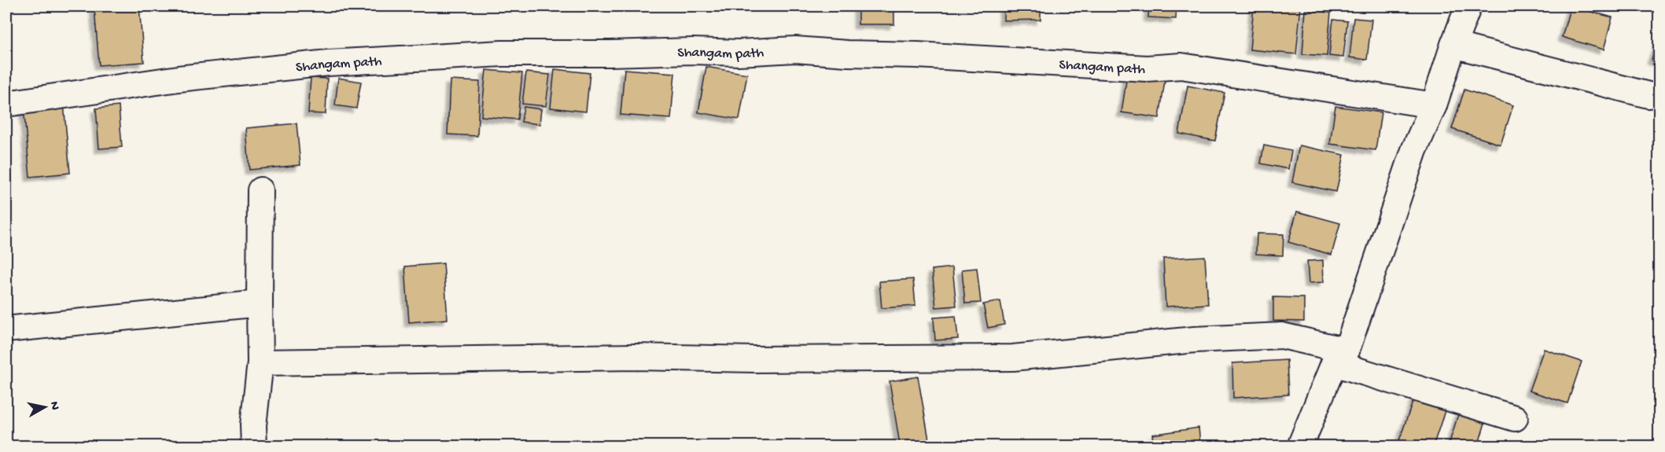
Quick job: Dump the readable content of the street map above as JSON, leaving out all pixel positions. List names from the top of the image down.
{
  "streets": {
    "street": ["Shangam path"]
  },
  "north": "right"
}
